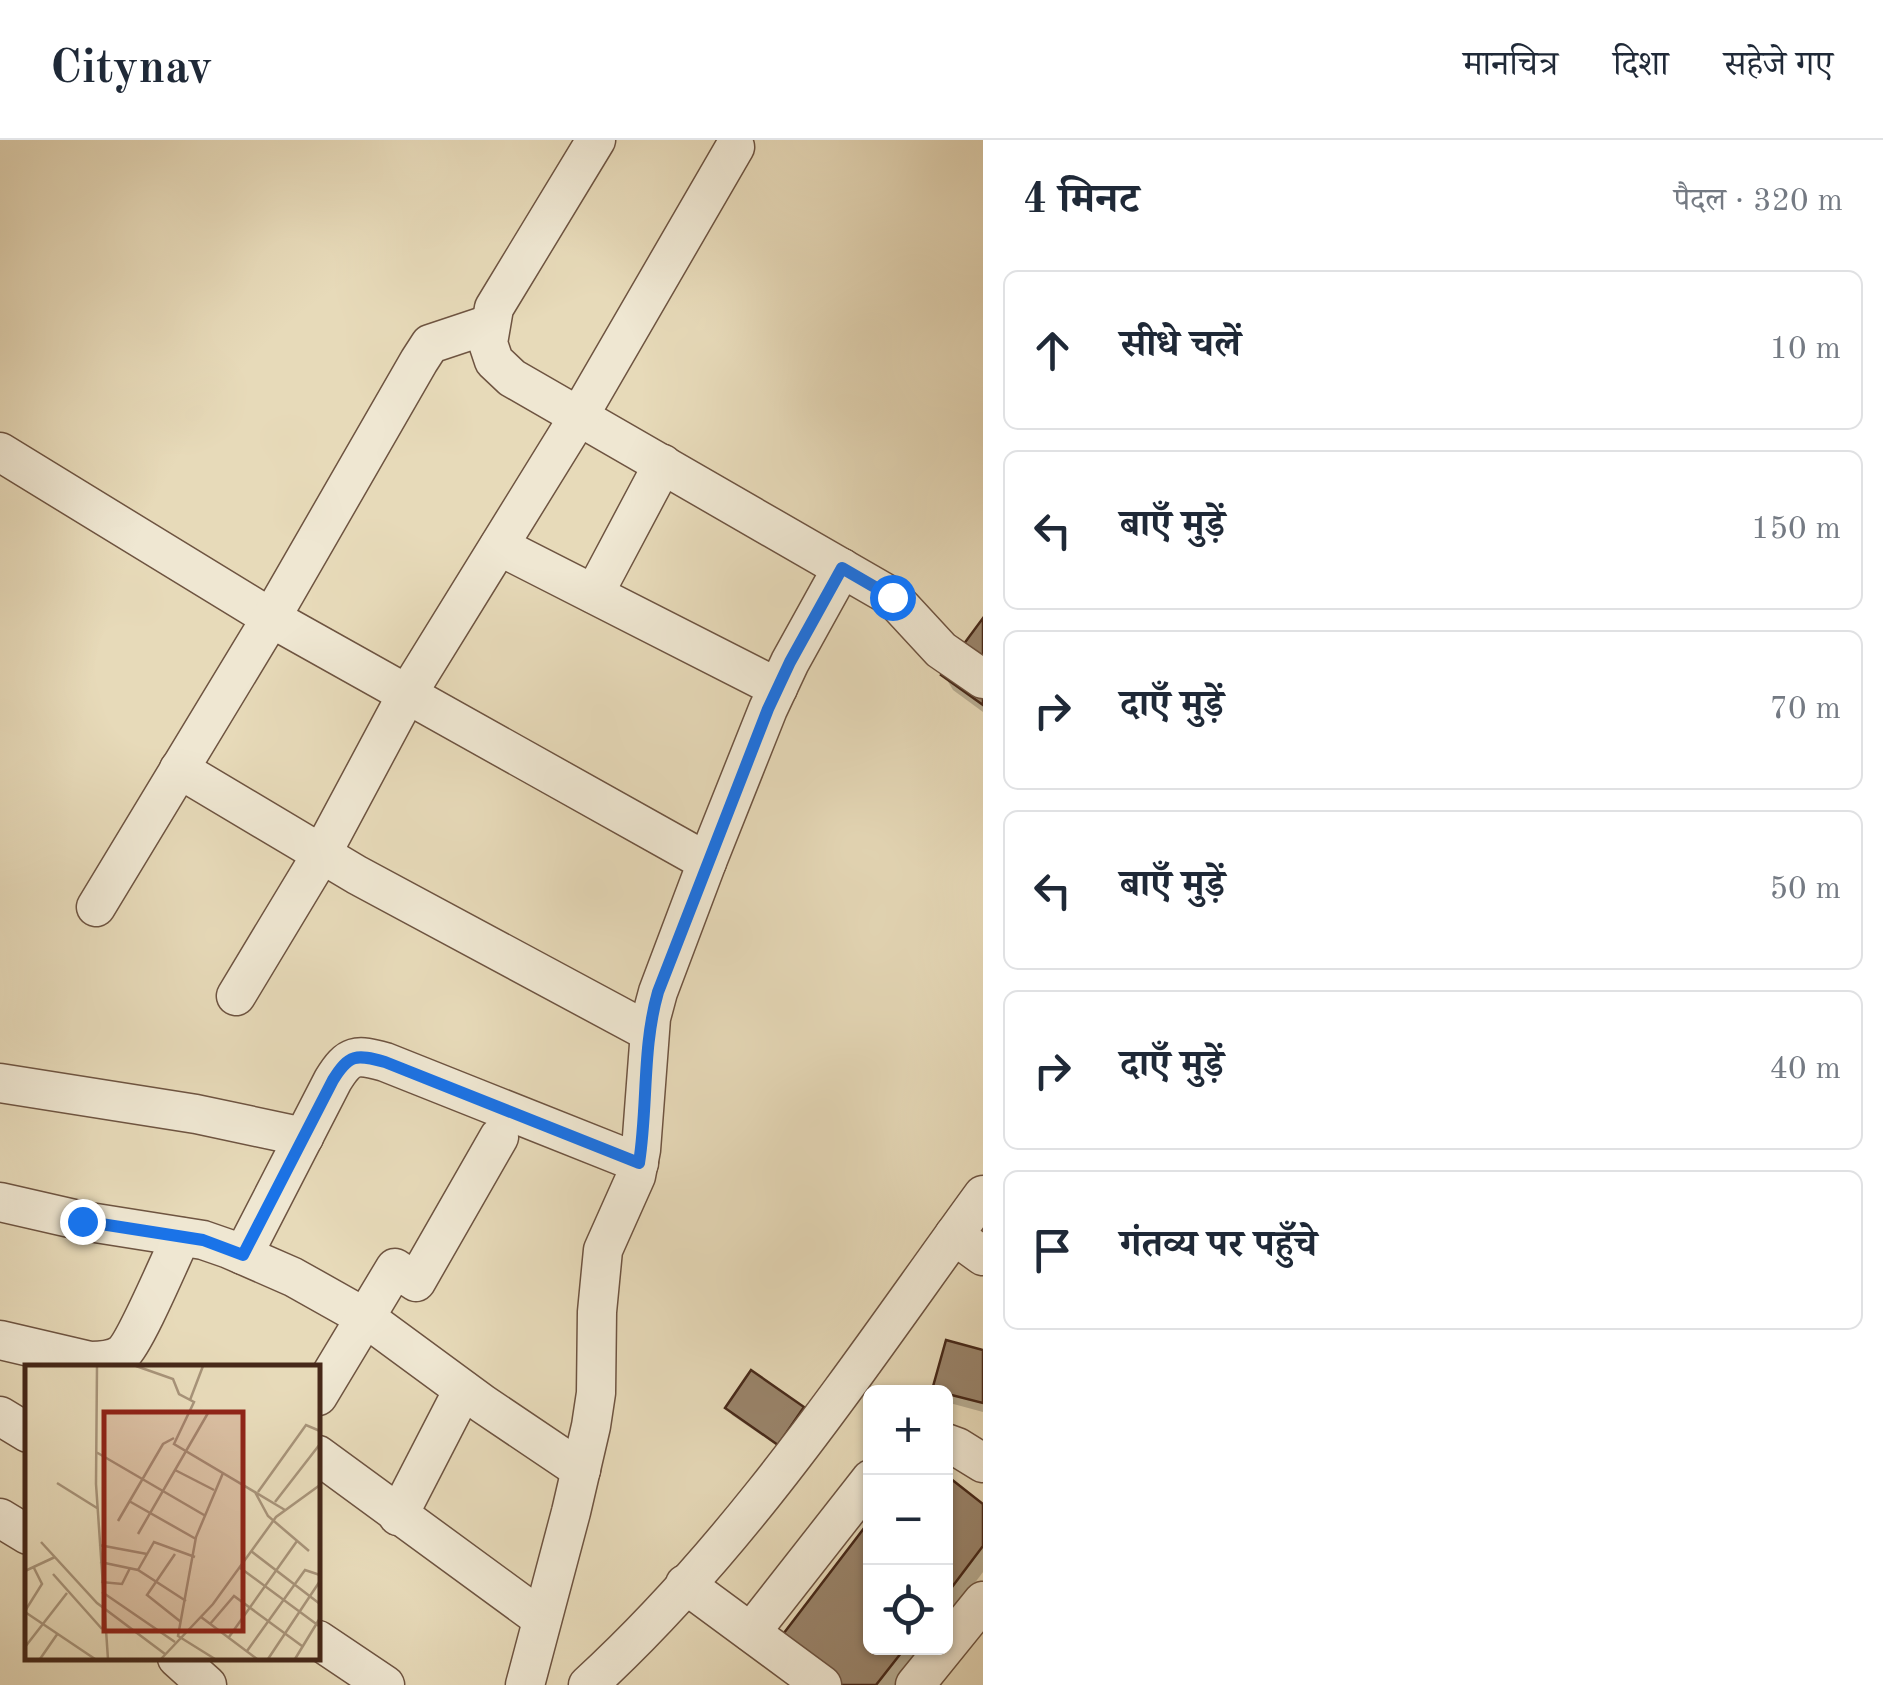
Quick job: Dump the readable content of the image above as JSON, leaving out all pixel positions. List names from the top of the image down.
{
  "page": {
    "header": "Citynav",
    "nav": ["मानचित्र", "दिशा", "सहेजे गए"],
    "heading": ["4 मिनट", "पैदल · 320 m"],
    "list": [
      ["सीधे चलें", "10 m"],
      ["बाएँ मुड़ें", "150 m"],
      ["दाएँ मुड़ें", "70 m"],
      ["बाएँ मुड़ें", "50 m"],
      ["दाएँ मुड़ें", "40 m"],
      "गंतव्य पर पहुँचे"
    ],
    "map_buttons": ["+", "−"]
  }
}
